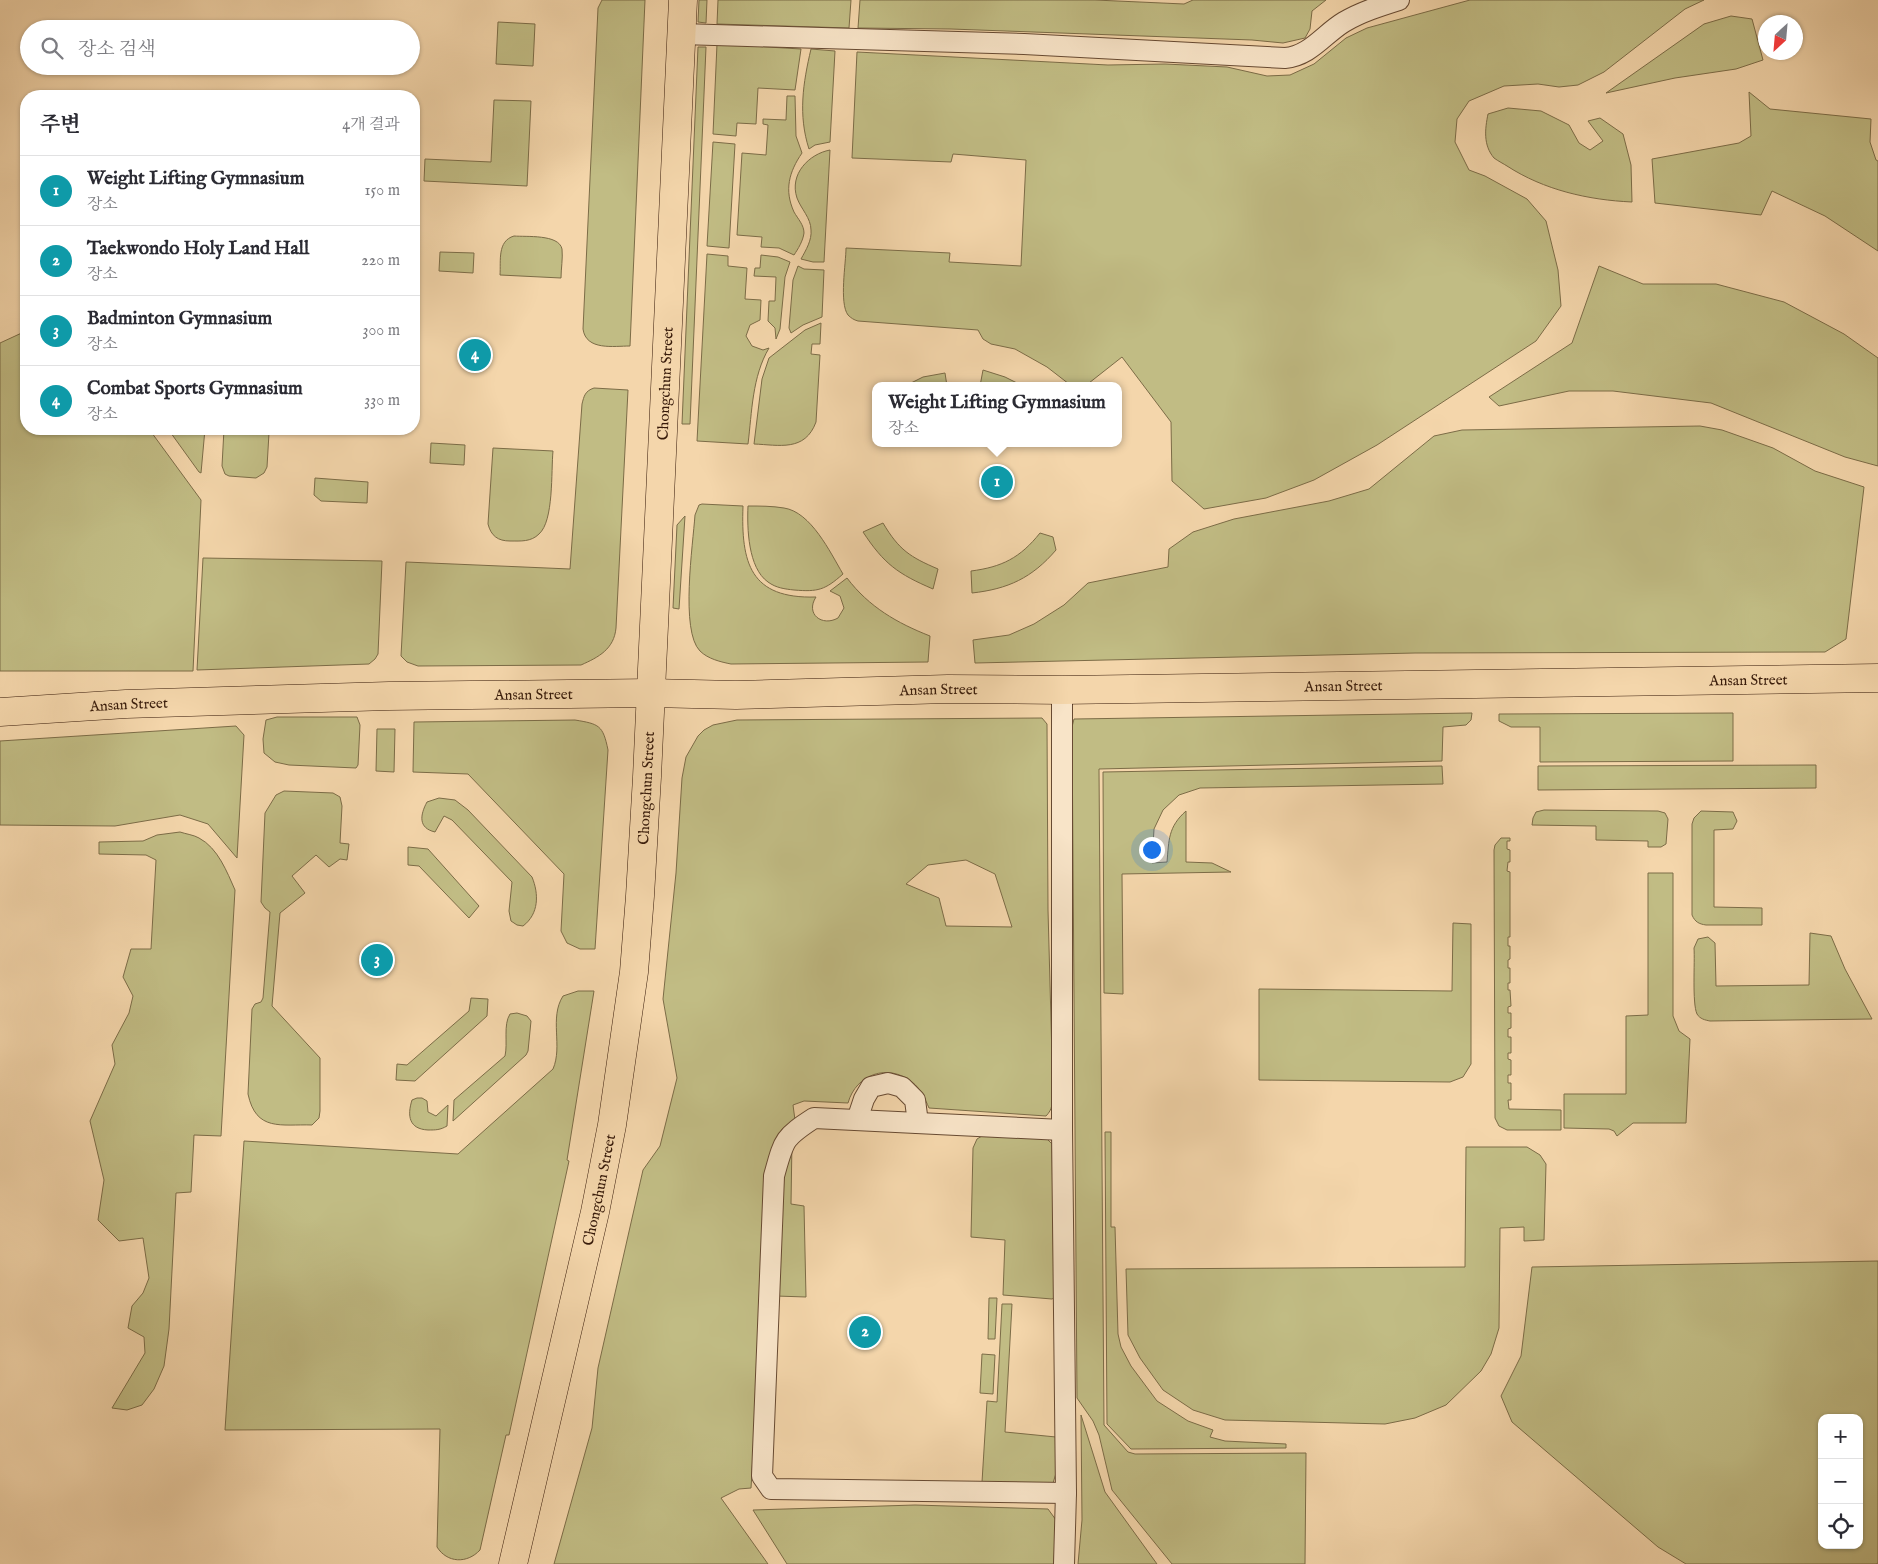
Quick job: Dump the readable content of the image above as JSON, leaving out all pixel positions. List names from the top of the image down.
{
  "streets": {
    "main road": ["Chongchun Street", "Ansan Street"]
  },
  "crossings": [
    ["Chongchun Street", "Ansan Street"]
  ],
  "north": "bottom left",
  "page": {
    "search": "장소 검색",
    "heading": ["주변", "4개 결과"],
    "list": [
      {
        "mark": "1",
        "name": "Weight Lifting Gymnasium",
        "note": "장소",
        "value": "150 m"
      },
      {
        "mark": "2",
        "name": "Taekwondo Holy Land Hall",
        "note": "장소",
        "value": "220 m"
      },
      {
        "mark": "3",
        "name": "Badminton Gymnasium",
        "note": "장소",
        "value": "300 m"
      },
      {
        "mark": "4",
        "name": "Combat Sports Gymnasium",
        "note": "장소",
        "value": "330 m"
      }
    ],
    "pins": [
      "4",
      "1",
      "3",
      "2"
    ],
    "popup": ["Weight Lifting Gymnasium", "장소"],
    "map_buttons": ["+", "−"]
  }
}
